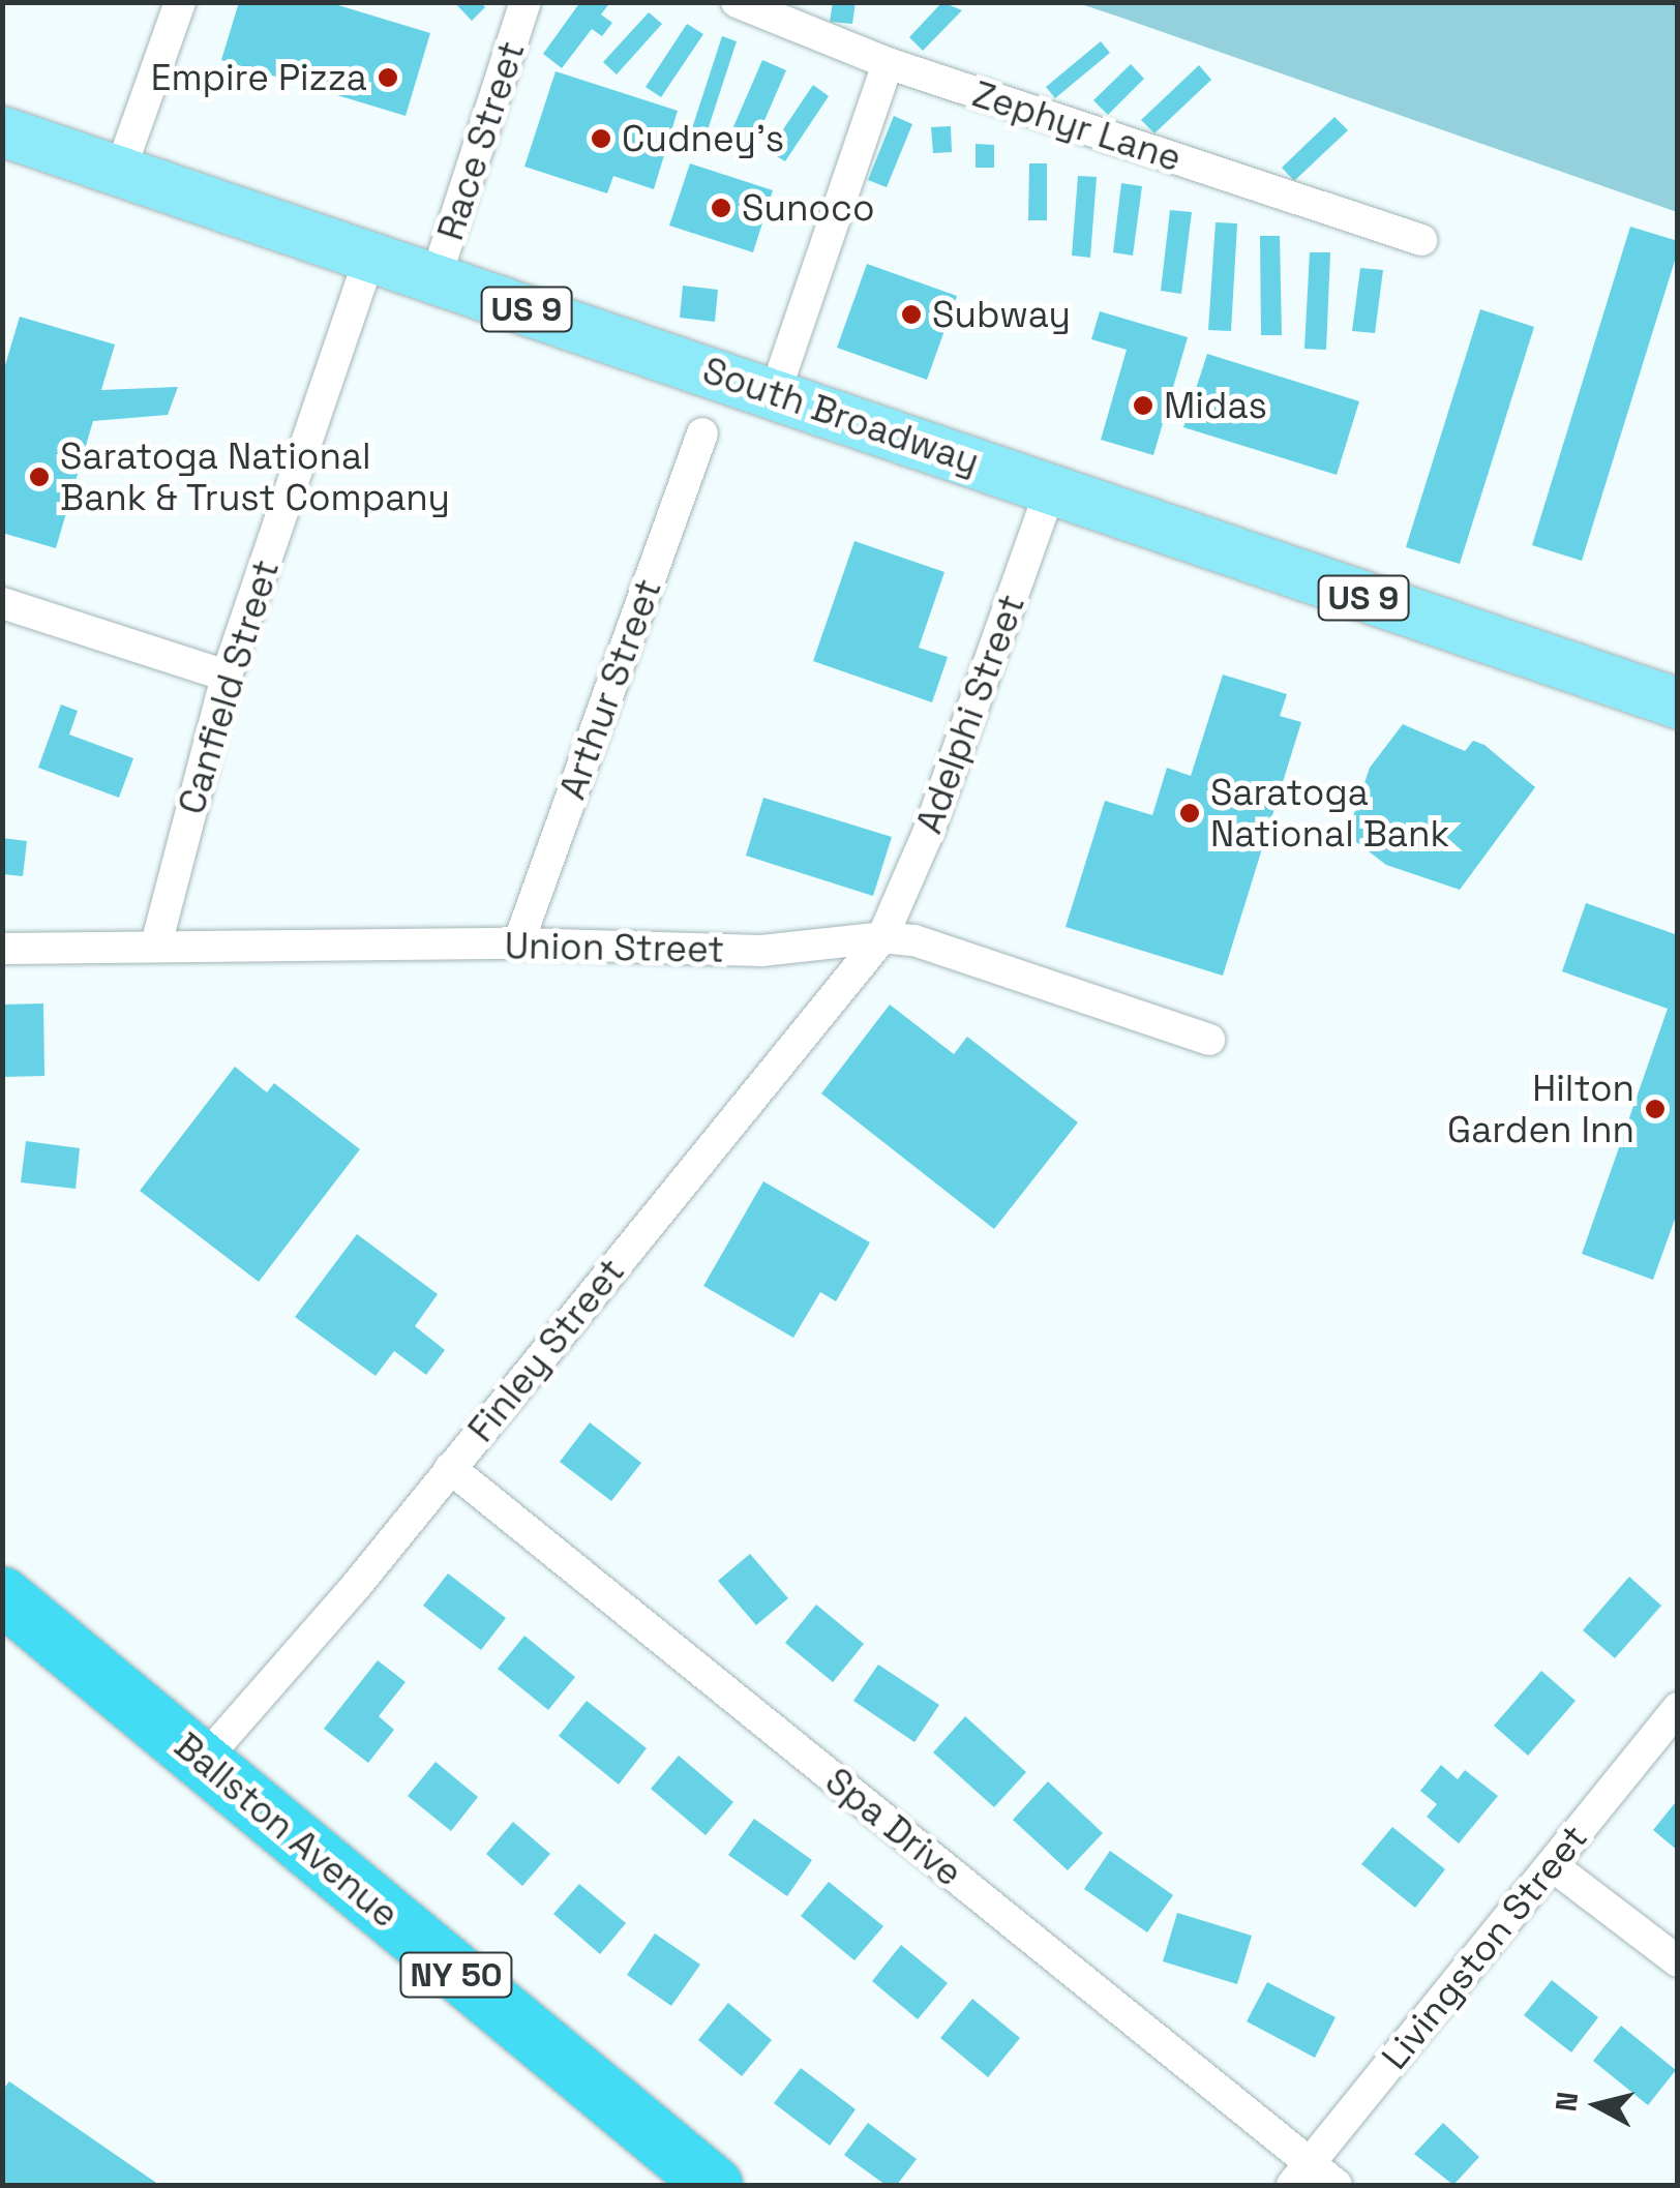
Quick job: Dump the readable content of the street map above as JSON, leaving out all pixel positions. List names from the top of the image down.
{
  "streets": {
    "highway": ["Ballston Avenue", "NY 50"],
    "main road": ["US 9", "South Broadway"],
    "street": [
      "Zephyr Lane",
      "Race Street",
      "Canfield Street",
      "Arthur Street",
      "Adelphi Street",
      "Union Street",
      "Finley Street",
      "Spa Drive",
      "Livingston Street"
    ]
  },
  "crossings": [
    ["Race Street", "South Broadway"],
    ["South Broadway", "Canfield Street"],
    ["South Broadway", "Adelphi Street"],
    ["Canfield Street", "Union Street"],
    ["Arthur Street", "Union Street"],
    ["Adelphi Street", "Union Street"],
    ["Adelphi Street", "Finley Street"],
    ["Union Street", "Finley Street"],
    ["Finley Street", "Spa Drive"],
    ["Finley Street", "Ballston Avenue"],
    ["Spa Drive", "Livingston Street"]
  ],
  "places": [
    "Empire Pizza",
    "Cudney's",
    "Sunoco",
    "Subway",
    "Midas",
    "Saratoga National Bank & Trust Company",
    "Saratoga National Bank",
    "Hilton Garden Inn"
  ],
  "north": "left"
}
